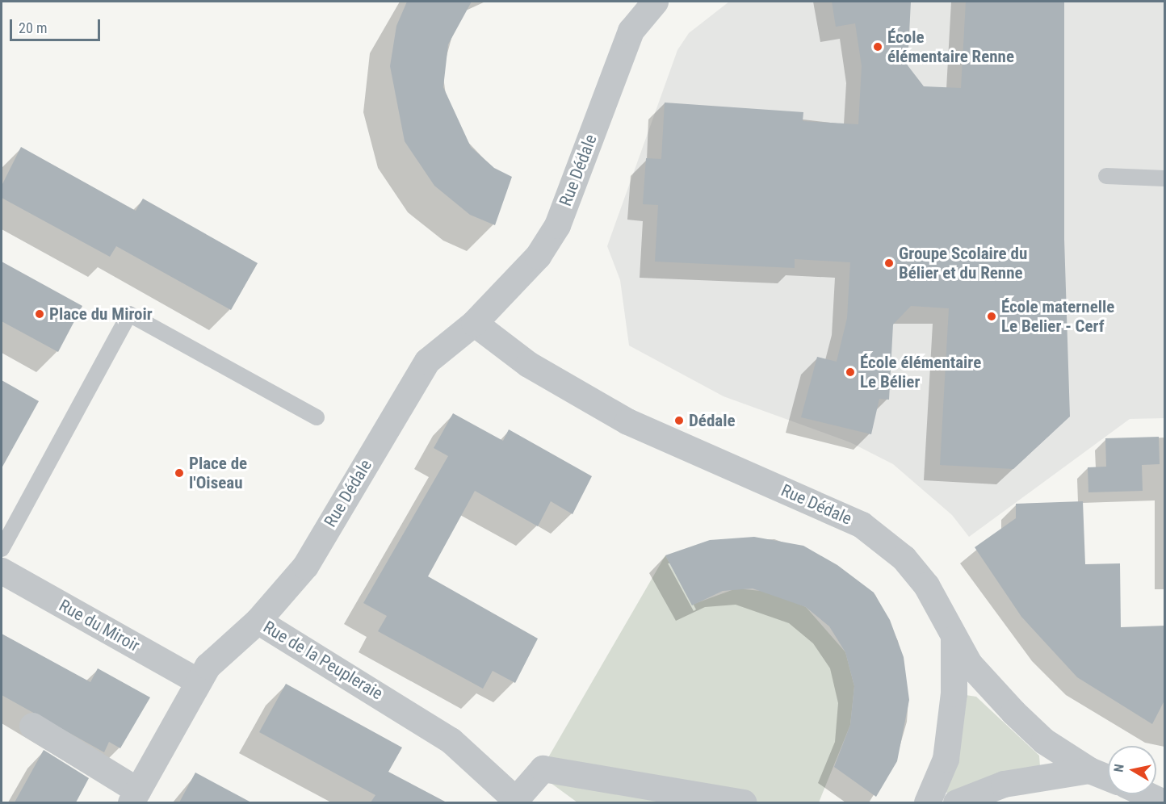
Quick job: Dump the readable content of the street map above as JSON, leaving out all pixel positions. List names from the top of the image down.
{
  "streets": {
    "street": ["Rue Dédale", "Rue du Miroir", "Rue de la Peupleraie"]
  },
  "crossings": [
    ["Rue Dédale", "Rue de la Peupleraie"],
    ["Rue du Miroir", "Rue de la Peupleraie"]
  ],
  "places": [
    "École élémentaire Renne",
    "Groupe Scolaire du Bélier et du Renne",
    "Place du Miroir",
    "École maternelle Le Belier - Cerf",
    "École élémentaire Le Bélier",
    "Dédale",
    "Place de l'Oiseau"
  ],
  "scale_bar": "20 m",
  "north": "left"
}
